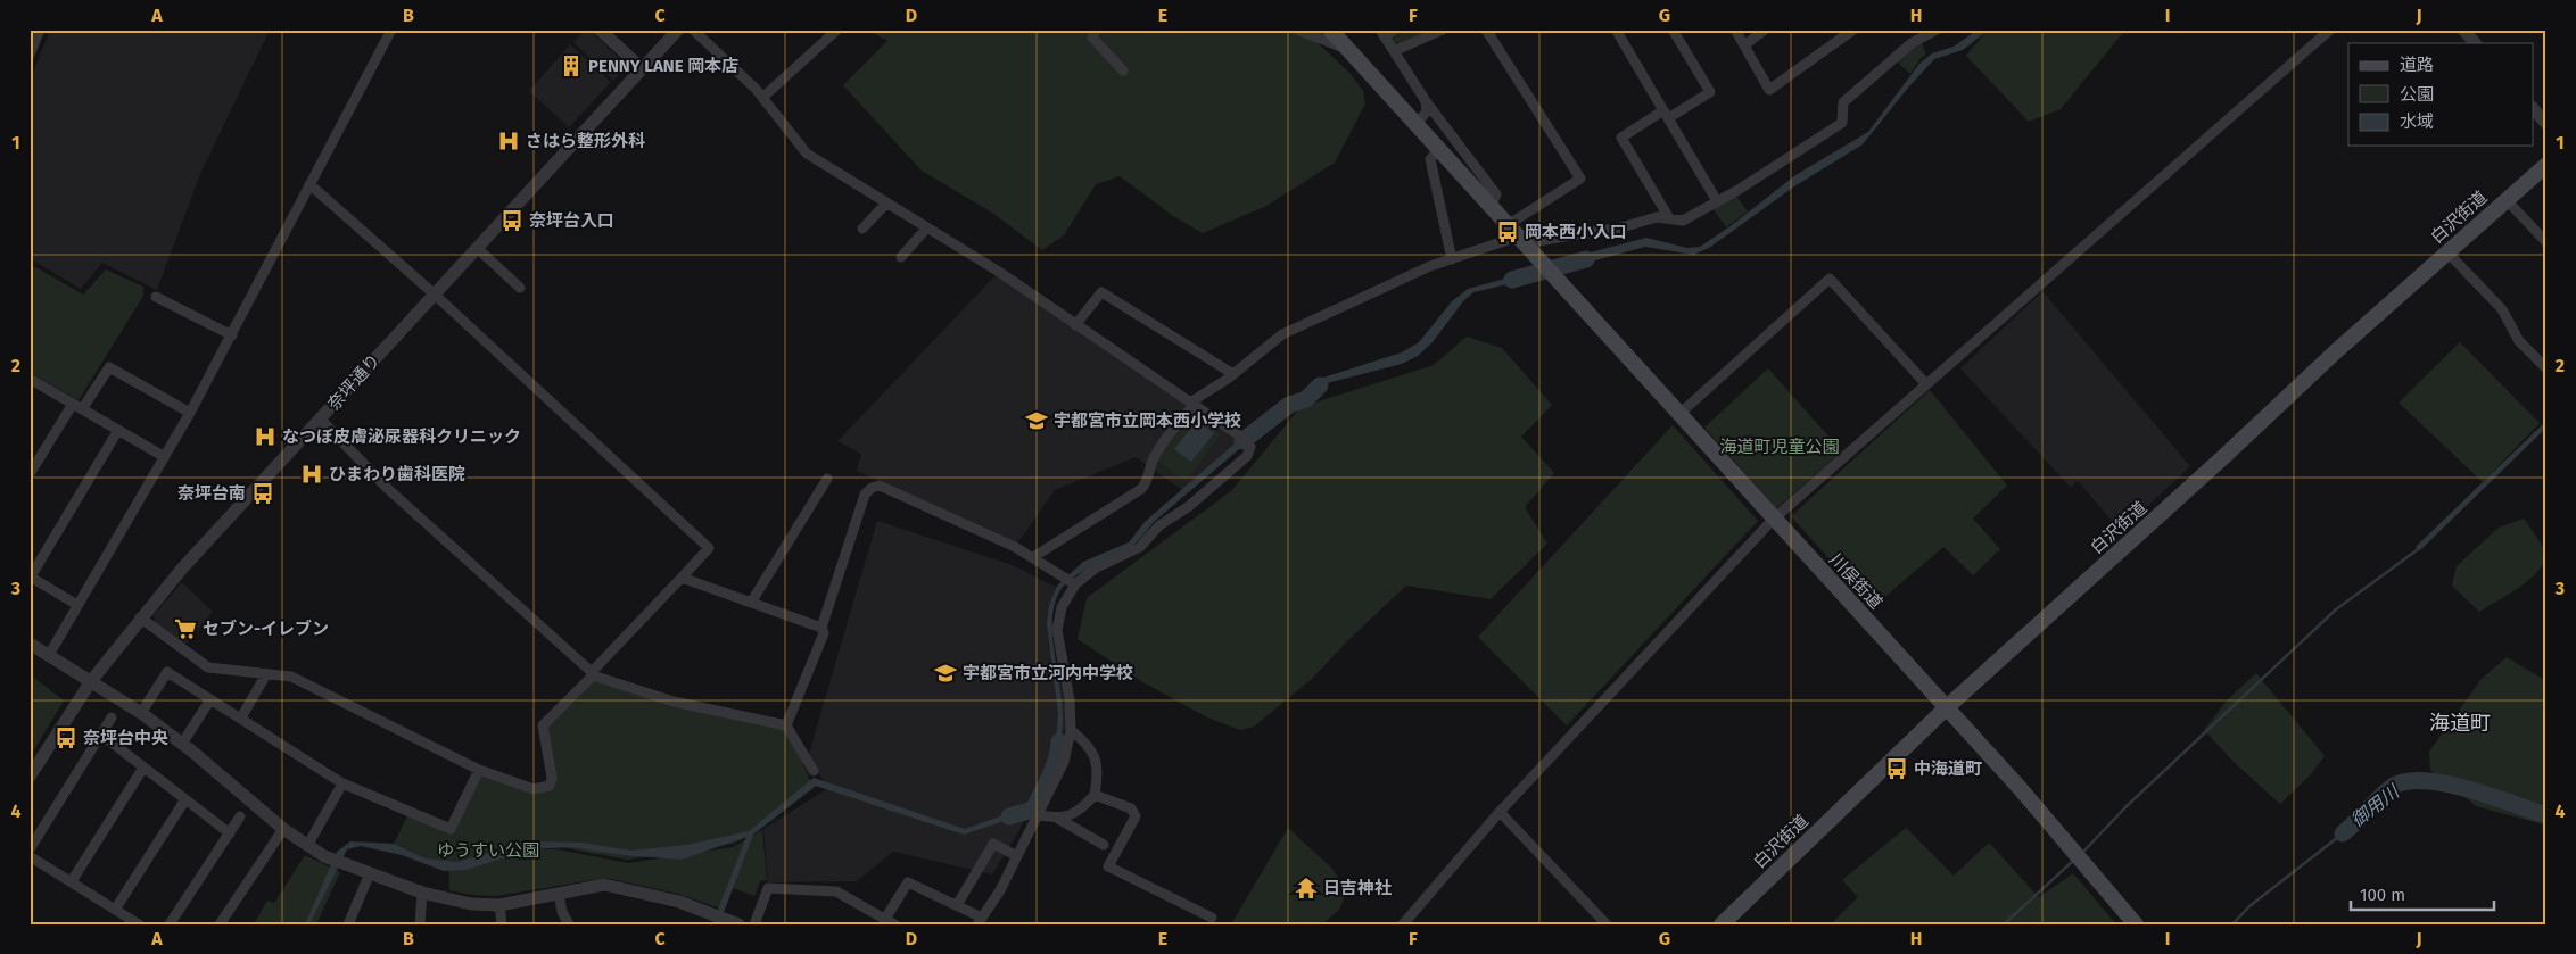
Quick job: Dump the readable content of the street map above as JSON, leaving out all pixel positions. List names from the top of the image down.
{
  "streets": {
    "main road": ["白沢街道", "川俣街道"],
    "street": ["奈坪通り"]
  },
  "crossings": [
    ["白沢街道", "川俣街道"]
  ],
  "districts": ["海道町"],
  "water": ["御用川"],
  "parks": ["海道町児童公園", "ゆうすい公園"],
  "places": {
    "building": ["PENNY LANE 岡本店"],
    "hospital": ["さはら整形外科", "なつぼ皮膚泌尿器科クリニック", "ひまわり歯科医院"],
    "bus stop": [
      "奈坪台入口",
      "岡本西小入口",
      "奈坪台南",
      "奈坪台中央",
      "中海道町"
    ],
    "school or university": ["宇都宮市立岡本西小学校", "宇都宮市立河内中学校"],
    "supermarket": ["セブン-イレブン"],
    "temple": ["日吉神社"]
  },
  "legend": ["道路", "公園", "水域"],
  "scale_bar": "100 m",
  "grid": {
    "columns": [
      "A",
      "B",
      "C",
      "D",
      "E",
      "F",
      "G",
      "H",
      "I",
      "J"
    ],
    "rows": [
      "1",
      "2",
      "3",
      "4"
    ]
  }
}
